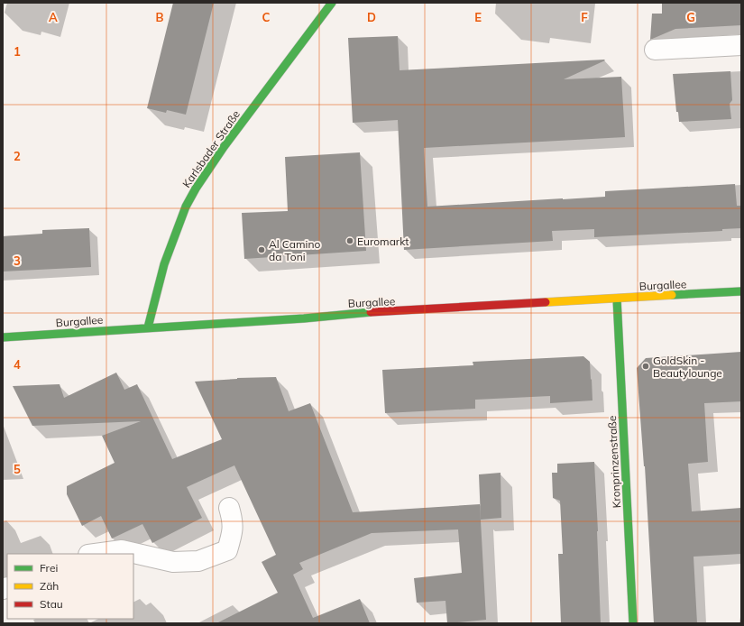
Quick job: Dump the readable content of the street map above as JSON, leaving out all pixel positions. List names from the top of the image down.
{
  "streets": {
    "street": ["Karlsbader Straße", "Burgallee", "Kronprinzenstraße"]
  },
  "crossings": [
    ["Karlsbader Straße", "Burgallee"],
    ["Burgallee", "Kronprinzenstraße"]
  ],
  "places": ["Euromarkt", "Al Camino da Toni", "GoldSkin - Beautylounge"],
  "legend": ["Frei", "Zäh", "Stau"],
  "grid": {
    "columns": [
      "A",
      "B",
      "C",
      "D",
      "E",
      "F",
      "G"
    ],
    "rows": [
      "1",
      "2",
      "3",
      "4",
      "5"
    ]
  }
}
